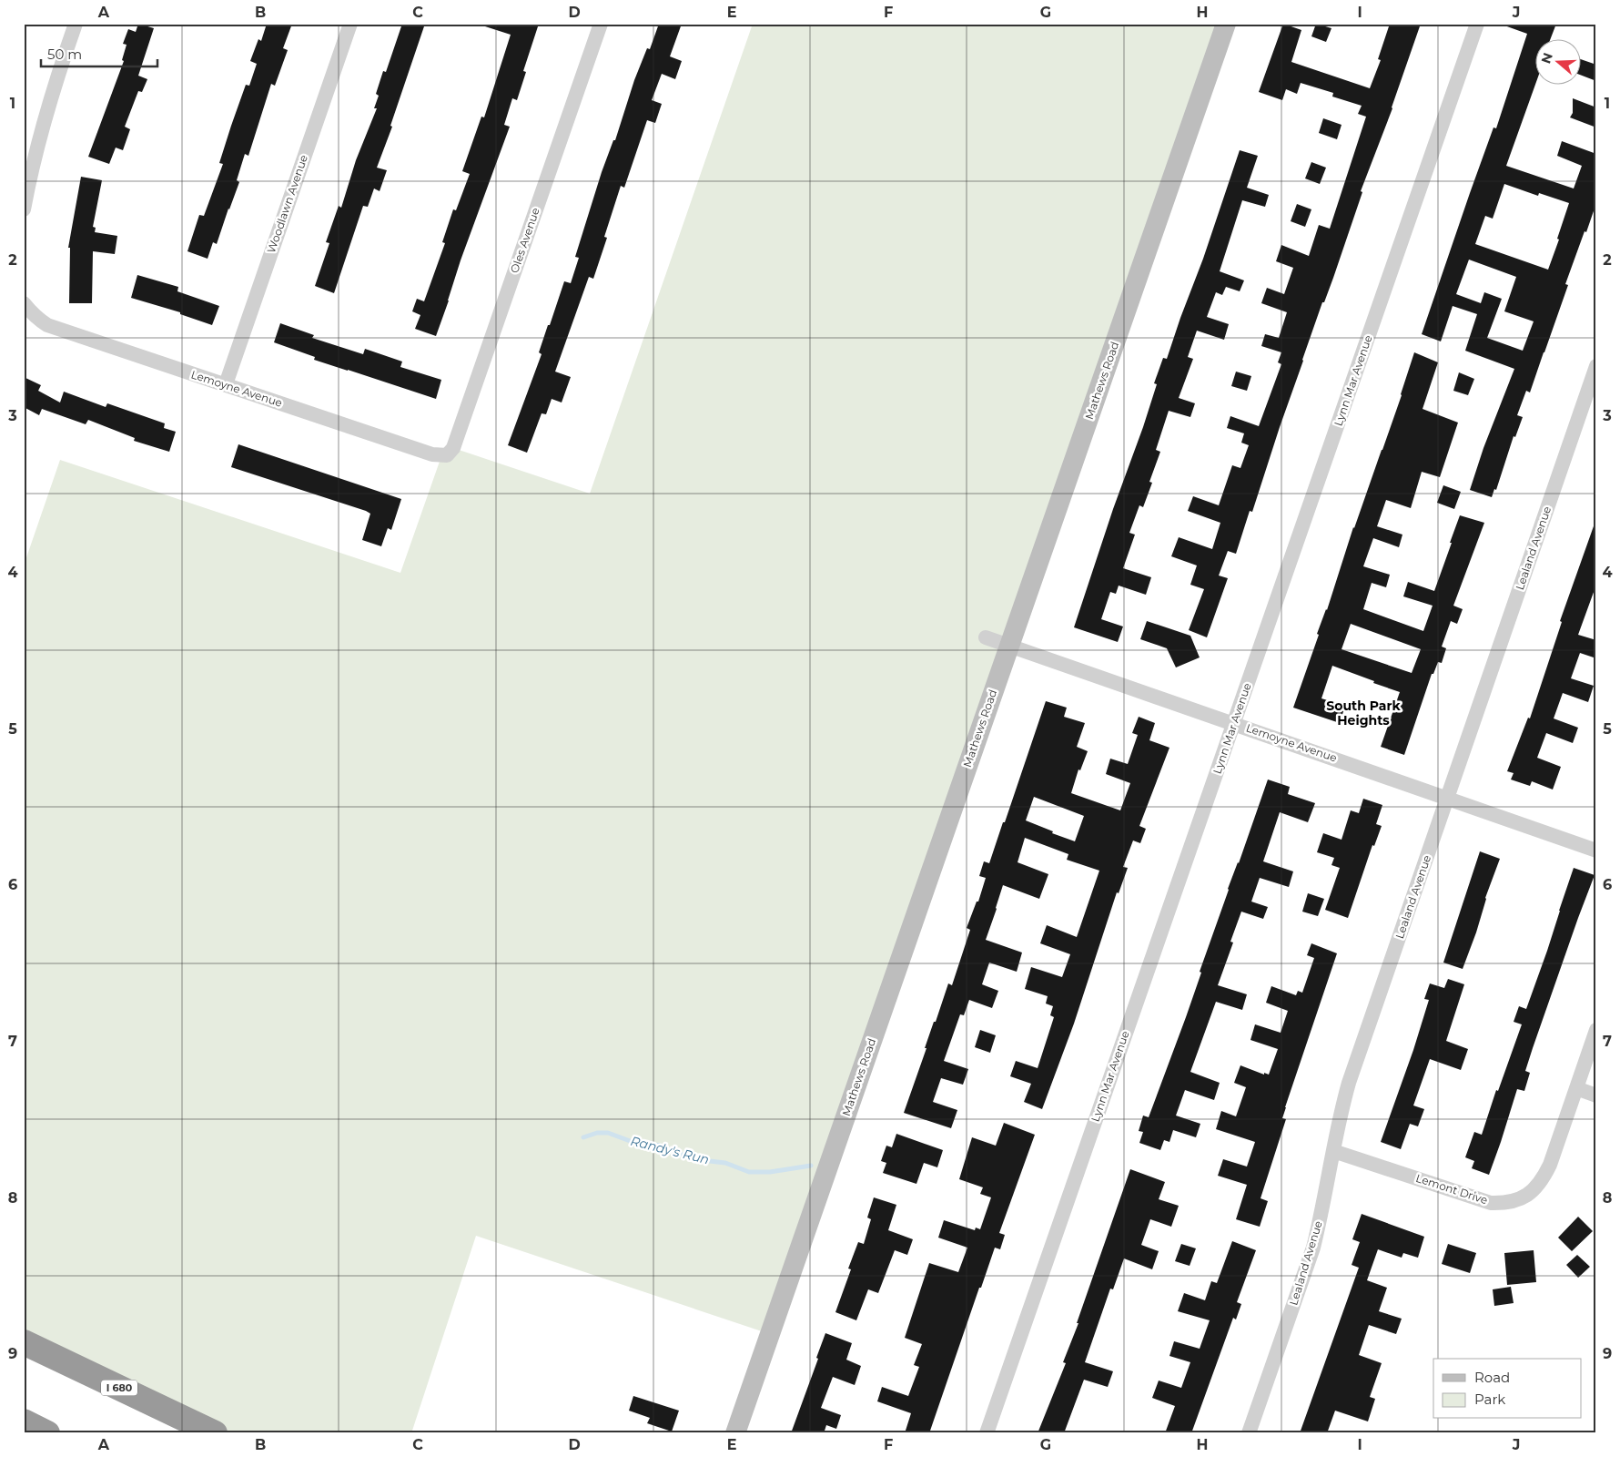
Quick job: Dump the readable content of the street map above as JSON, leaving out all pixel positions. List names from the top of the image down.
{
  "streets": {
    "highway": ["I 680"],
    "street": [
      "Woodlawn Avenue",
      "Oles Avenue",
      "Mathews Road",
      "Lynn Mar Avenue",
      "Lemoyne Avenue",
      "Lealand Avenue",
      "Lemont Drive"
    ]
  },
  "crossings": [
    ["Woodlawn Avenue", "Lemoyne Avenue"],
    ["Oles Avenue", "Lemoyne Avenue"],
    ["Mathews Road", "Lemoyne Avenue"],
    ["Lynn Mar Avenue", "Lemoyne Avenue"],
    ["Lemoyne Avenue", "Lealand Avenue"],
    ["Lealand Avenue", "Lemont Drive"]
  ],
  "districts": ["South Park Heights"],
  "water": ["Randy's Run"],
  "legend": ["Road", "Park"],
  "scale_bar": "50 m",
  "north": "left",
  "grid": {
    "columns": [
      "A",
      "B",
      "C",
      "D",
      "E",
      "F",
      "G",
      "H",
      "I",
      "J"
    ],
    "rows": [
      "1",
      "2",
      "3",
      "4",
      "5",
      "6",
      "7",
      "8",
      "9"
    ]
  }
}
